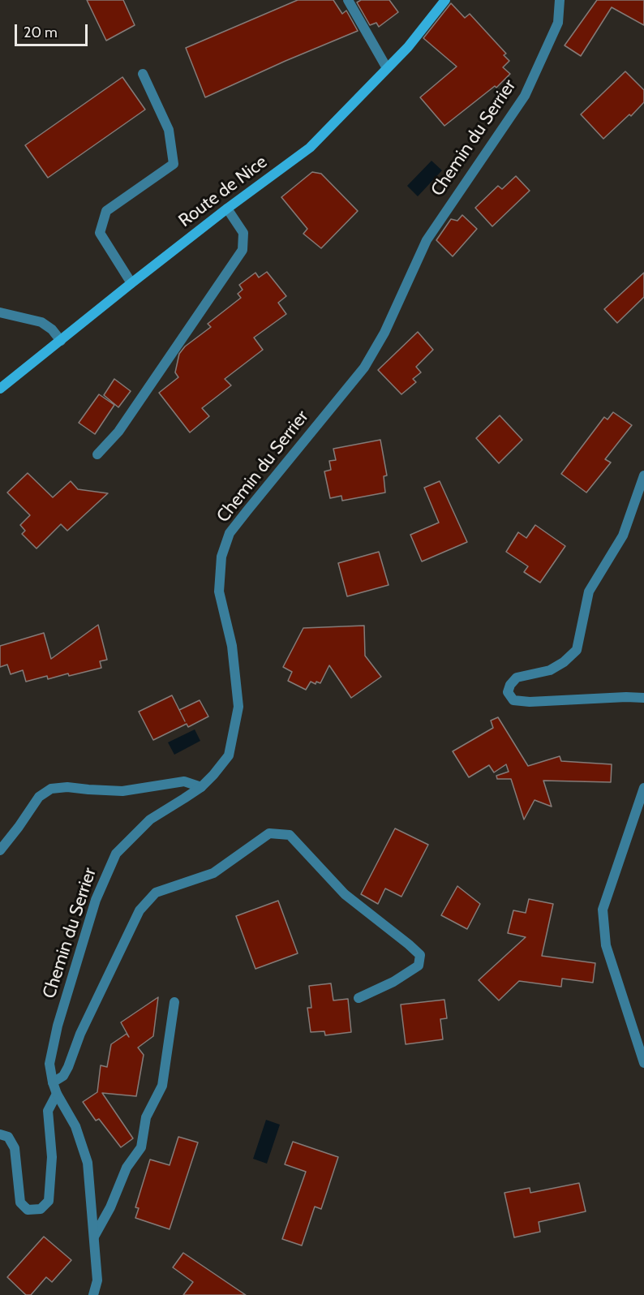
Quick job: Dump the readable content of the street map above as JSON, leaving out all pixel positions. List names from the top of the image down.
{
  "streets": {
    "main road": ["Route de Nice"],
    "street": ["Chemin du Serrier"]
  },
  "scale_bar": "20 m"
}
